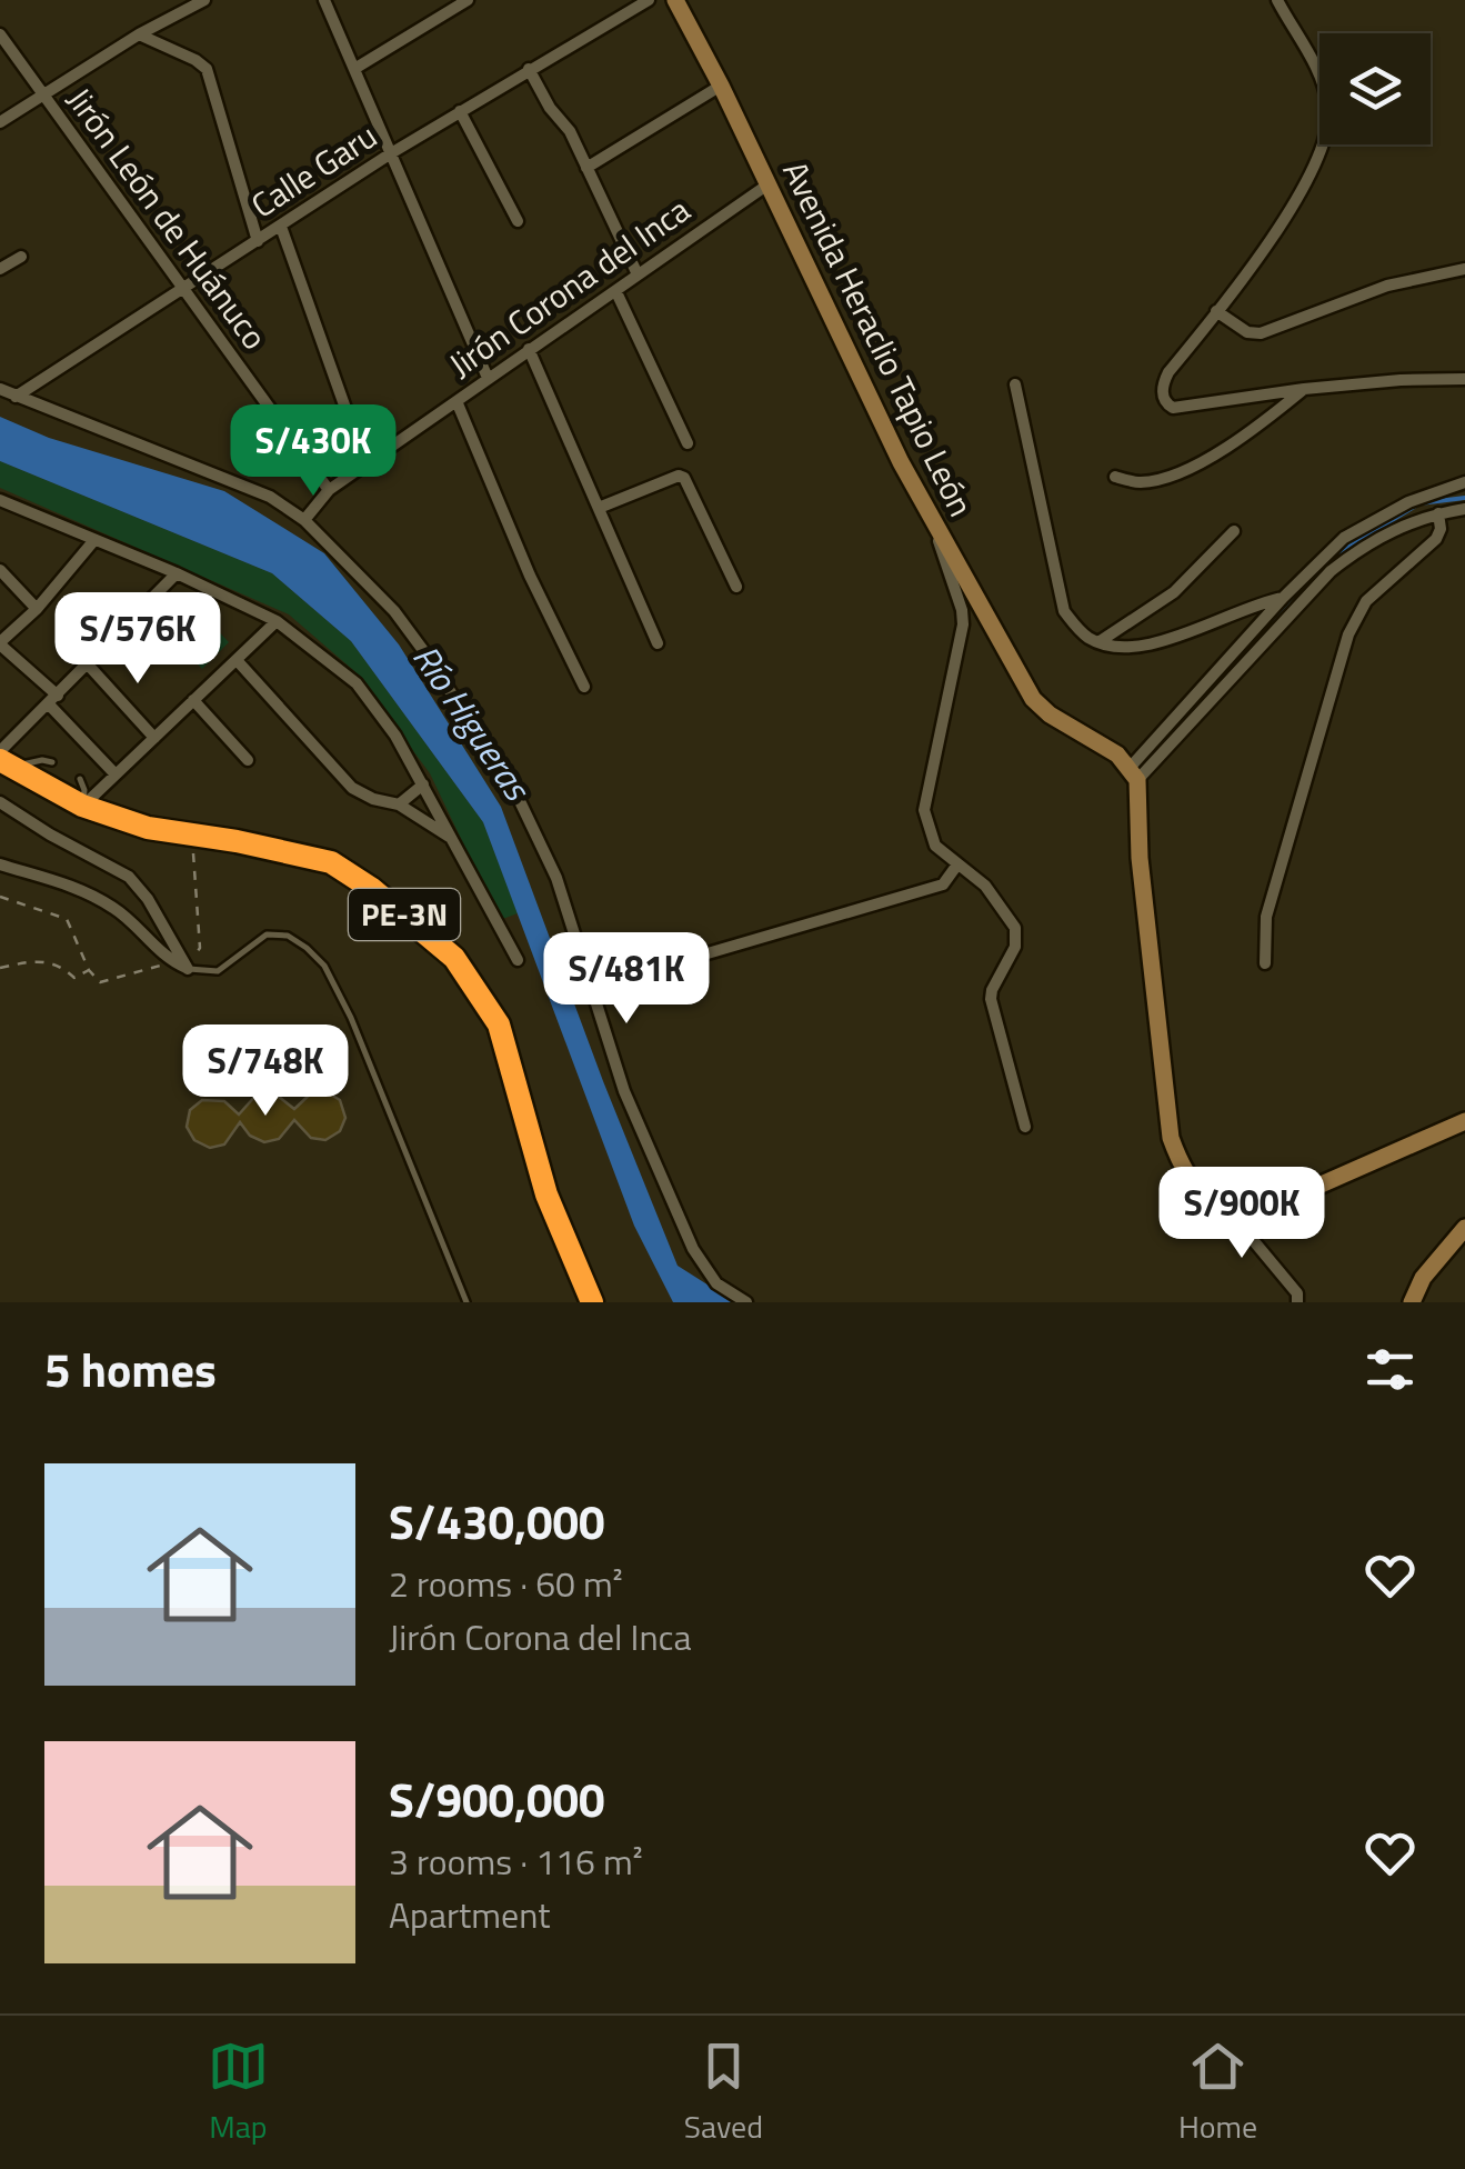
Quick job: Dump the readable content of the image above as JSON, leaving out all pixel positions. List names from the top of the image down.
{
  "streets": {
    "highway": ["PE-3N"],
    "street": [
      "Calle Garu",
      "Jirón León de Huánuco",
      "Jirón Corona del Inca",
      "Avenida Heraclio Tapio León"
    ]
  },
  "crossings": [
    ["Calle Garu", "Jirón León de Huánuco"],
    ["Jirón León de Huánuco", "Jirón Corona del Inca"],
    ["Jirón Corona del Inca", "Avenida Heraclio Tapio León"]
  ],
  "water": ["Río Higueras"],
  "page": {
    "price": [
      "S/430K",
      "S/576K",
      "S/481K",
      "S/748K",
      "S/900K"
    ],
    "heading": "5 homes",
    "list": [
      {
        "name": "S/430,000",
        "note": "2 rooms · 60 m² · Jirón Corona del Inca"
      },
      {
        "name": "S/900,000",
        "note": "3 rooms · 116 m² · Apartment"
      }
    ],
    "tabs": ["Map", "Saved", "Home"]
  }
}
